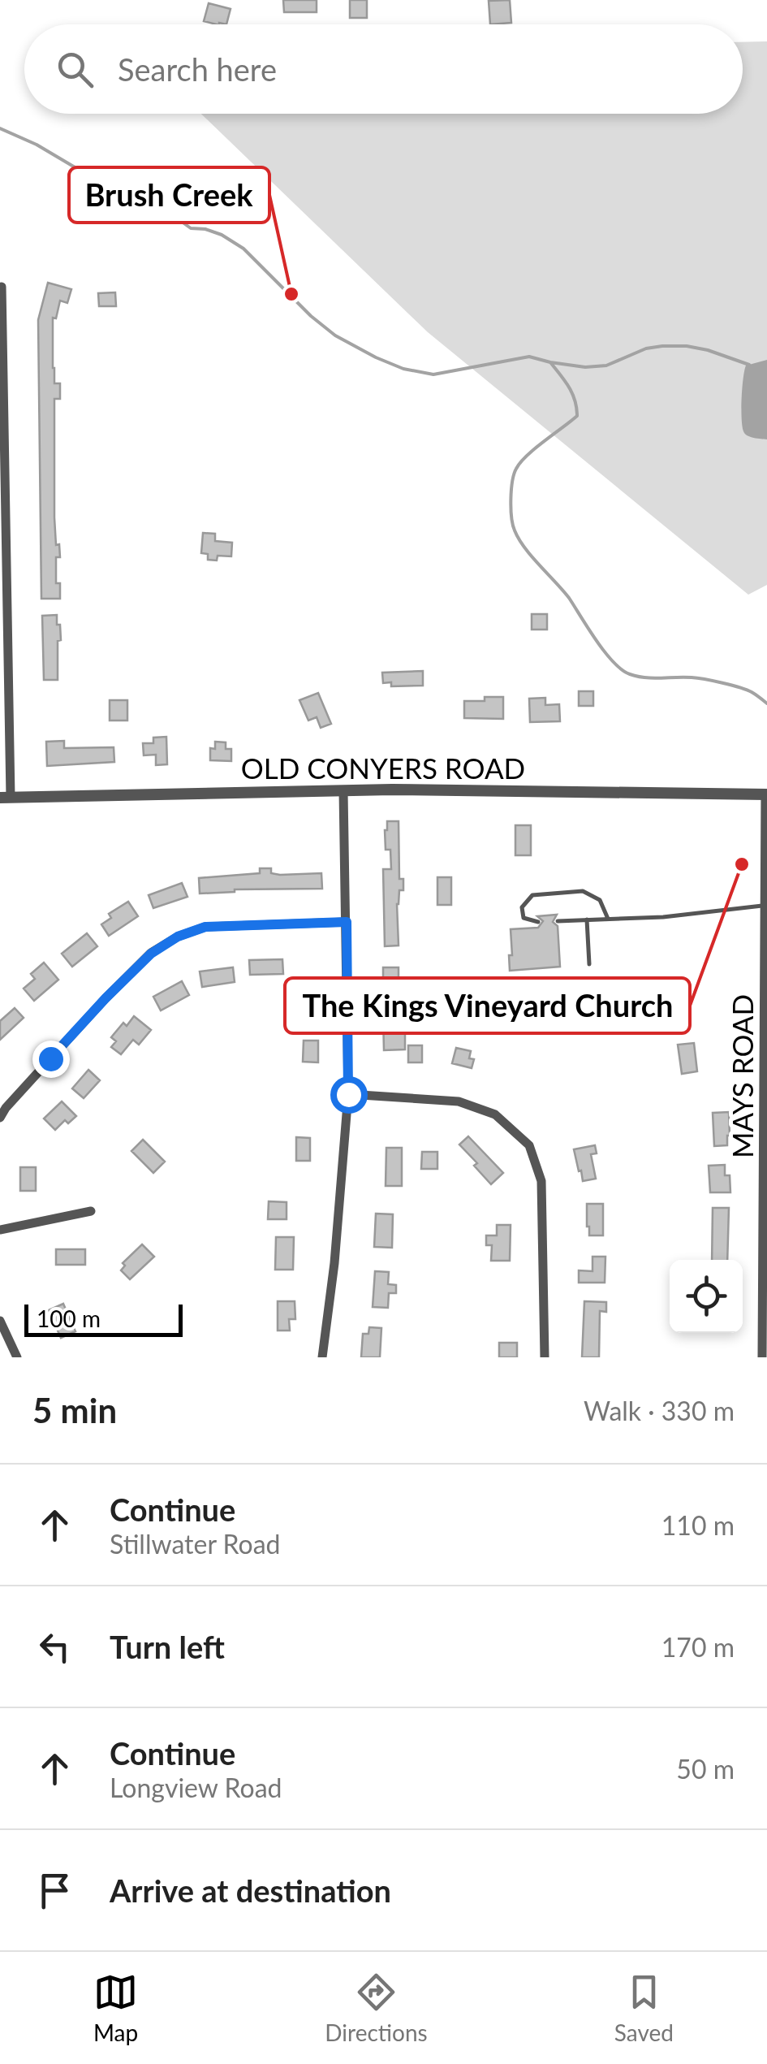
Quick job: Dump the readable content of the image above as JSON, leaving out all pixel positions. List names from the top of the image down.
{
  "streets": {
    "street": ["OLD CONYERS ROAD", "MAYS ROAD"]
  },
  "crossings": [
    ["OLD CONYERS ROAD", "MAYS ROAD"]
  ],
  "places": ["Brush Creek", "The Kings Vineyard Church"],
  "scale_bar": "100 m",
  "page": {
    "search": "Search here",
    "scale": "100 m",
    "heading": ["5 min", "Walk · 330 m"],
    "list": [
      ["Continue", "Stillwater Road", "110 m"],
      ["Turn left", "170 m"],
      ["Continue", "Longview Road", "50 m"],
      "Arrive at destination"
    ],
    "nav": ["Map", "Directions", "Saved"]
  }
}
